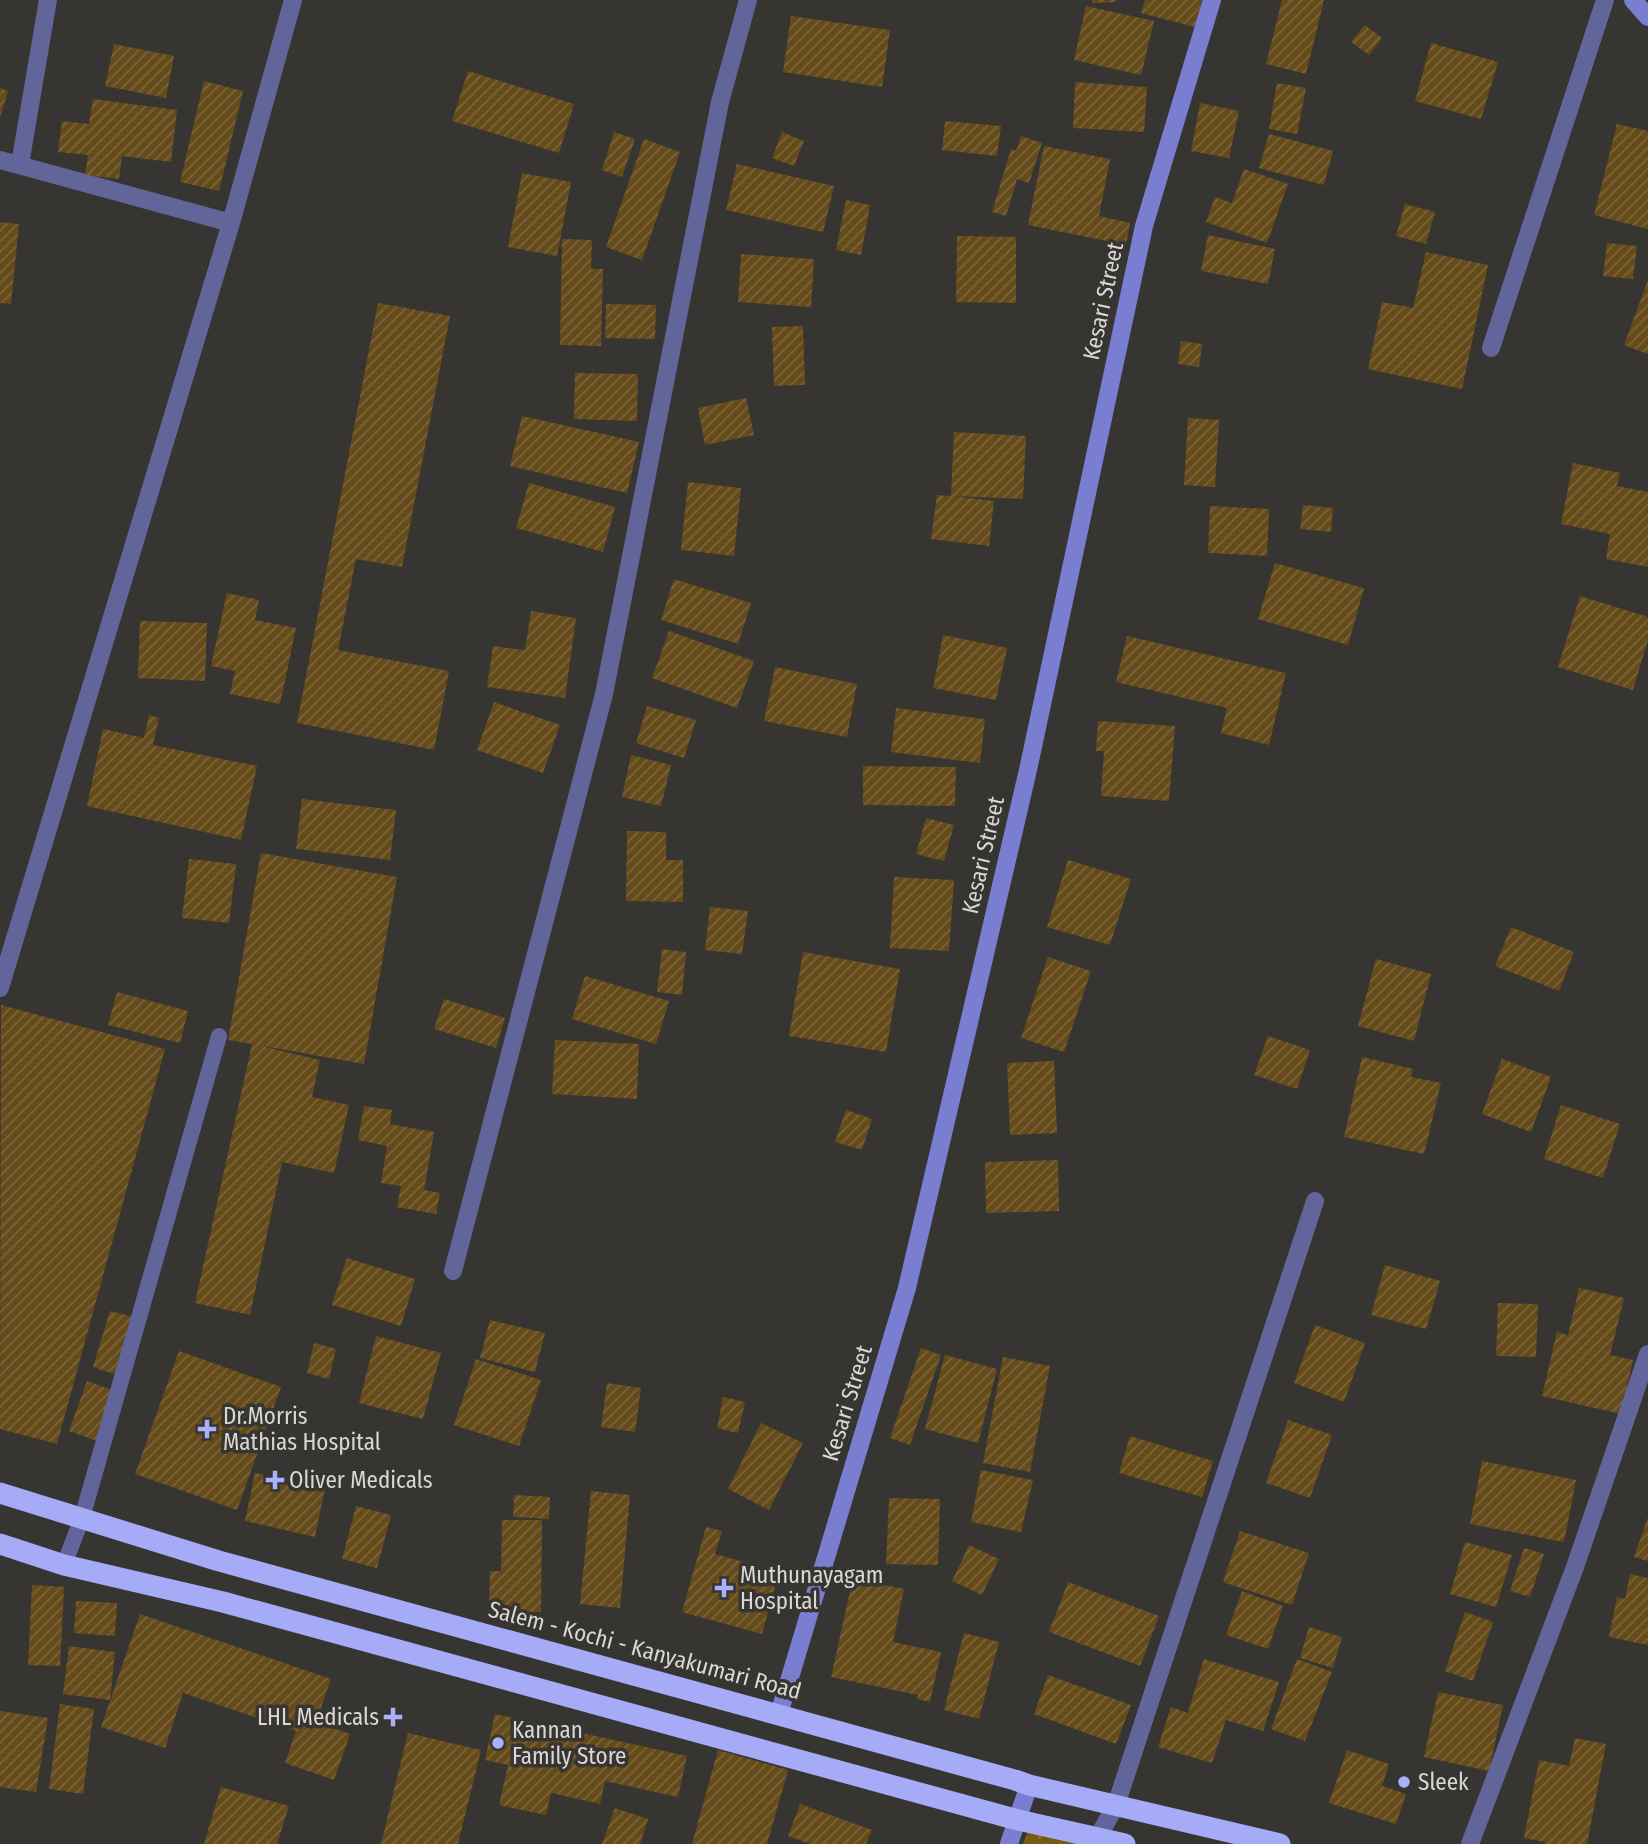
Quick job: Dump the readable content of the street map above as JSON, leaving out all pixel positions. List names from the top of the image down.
{
  "streets": {
    "highway": ["Salem - Kochi - Kanyakumari Road"],
    "street": ["Kesari Street"]
  },
  "crossings": [
    ["Kesari Street", "Salem - Kochi - Kanyakumari Road"]
  ],
  "places": {
    "health": [
      "Dr.Morris Mathias Hospital",
      "Oliver Medicals",
      "Muthunayagam Hospital",
      "LHL Medicals"
    ],
    "other": ["Kannan Family Store", "Sleek"]
  }
}
